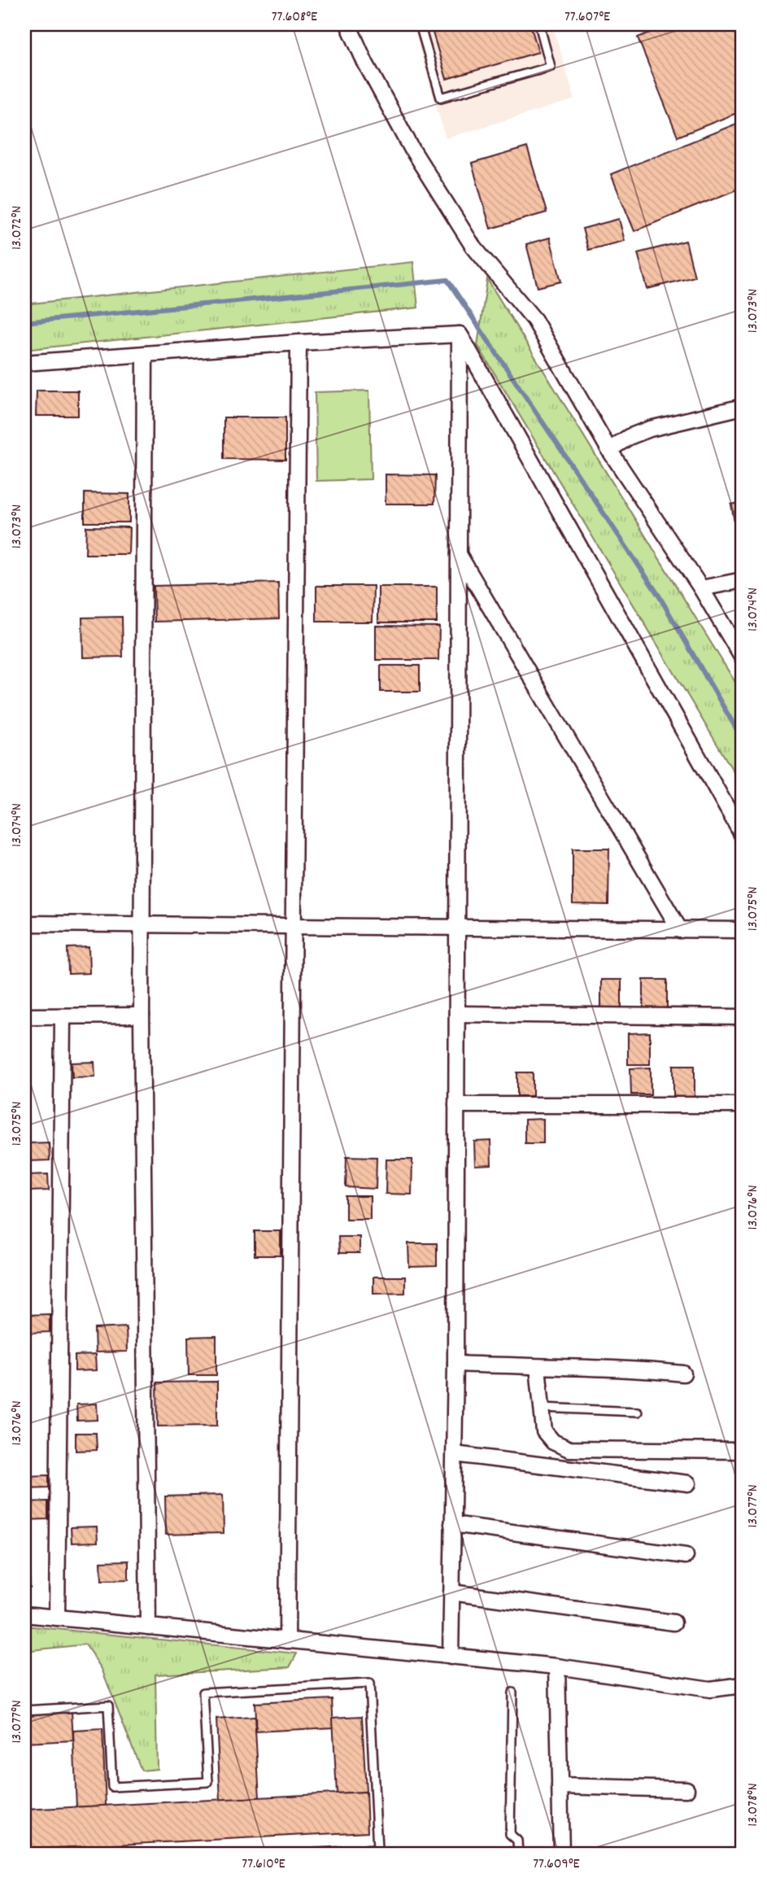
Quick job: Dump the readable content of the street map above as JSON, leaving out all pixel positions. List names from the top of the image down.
{
  "coordinates": [
    "77.608°E",
    "77.607°E",
    "13.072°N",
    "13.073°N",
    "13.074°N",
    "13.075°N",
    "13.076°N",
    "13.077°N",
    "13.078°N",
    "77.610°E",
    "77.609°E"
  ]
}
